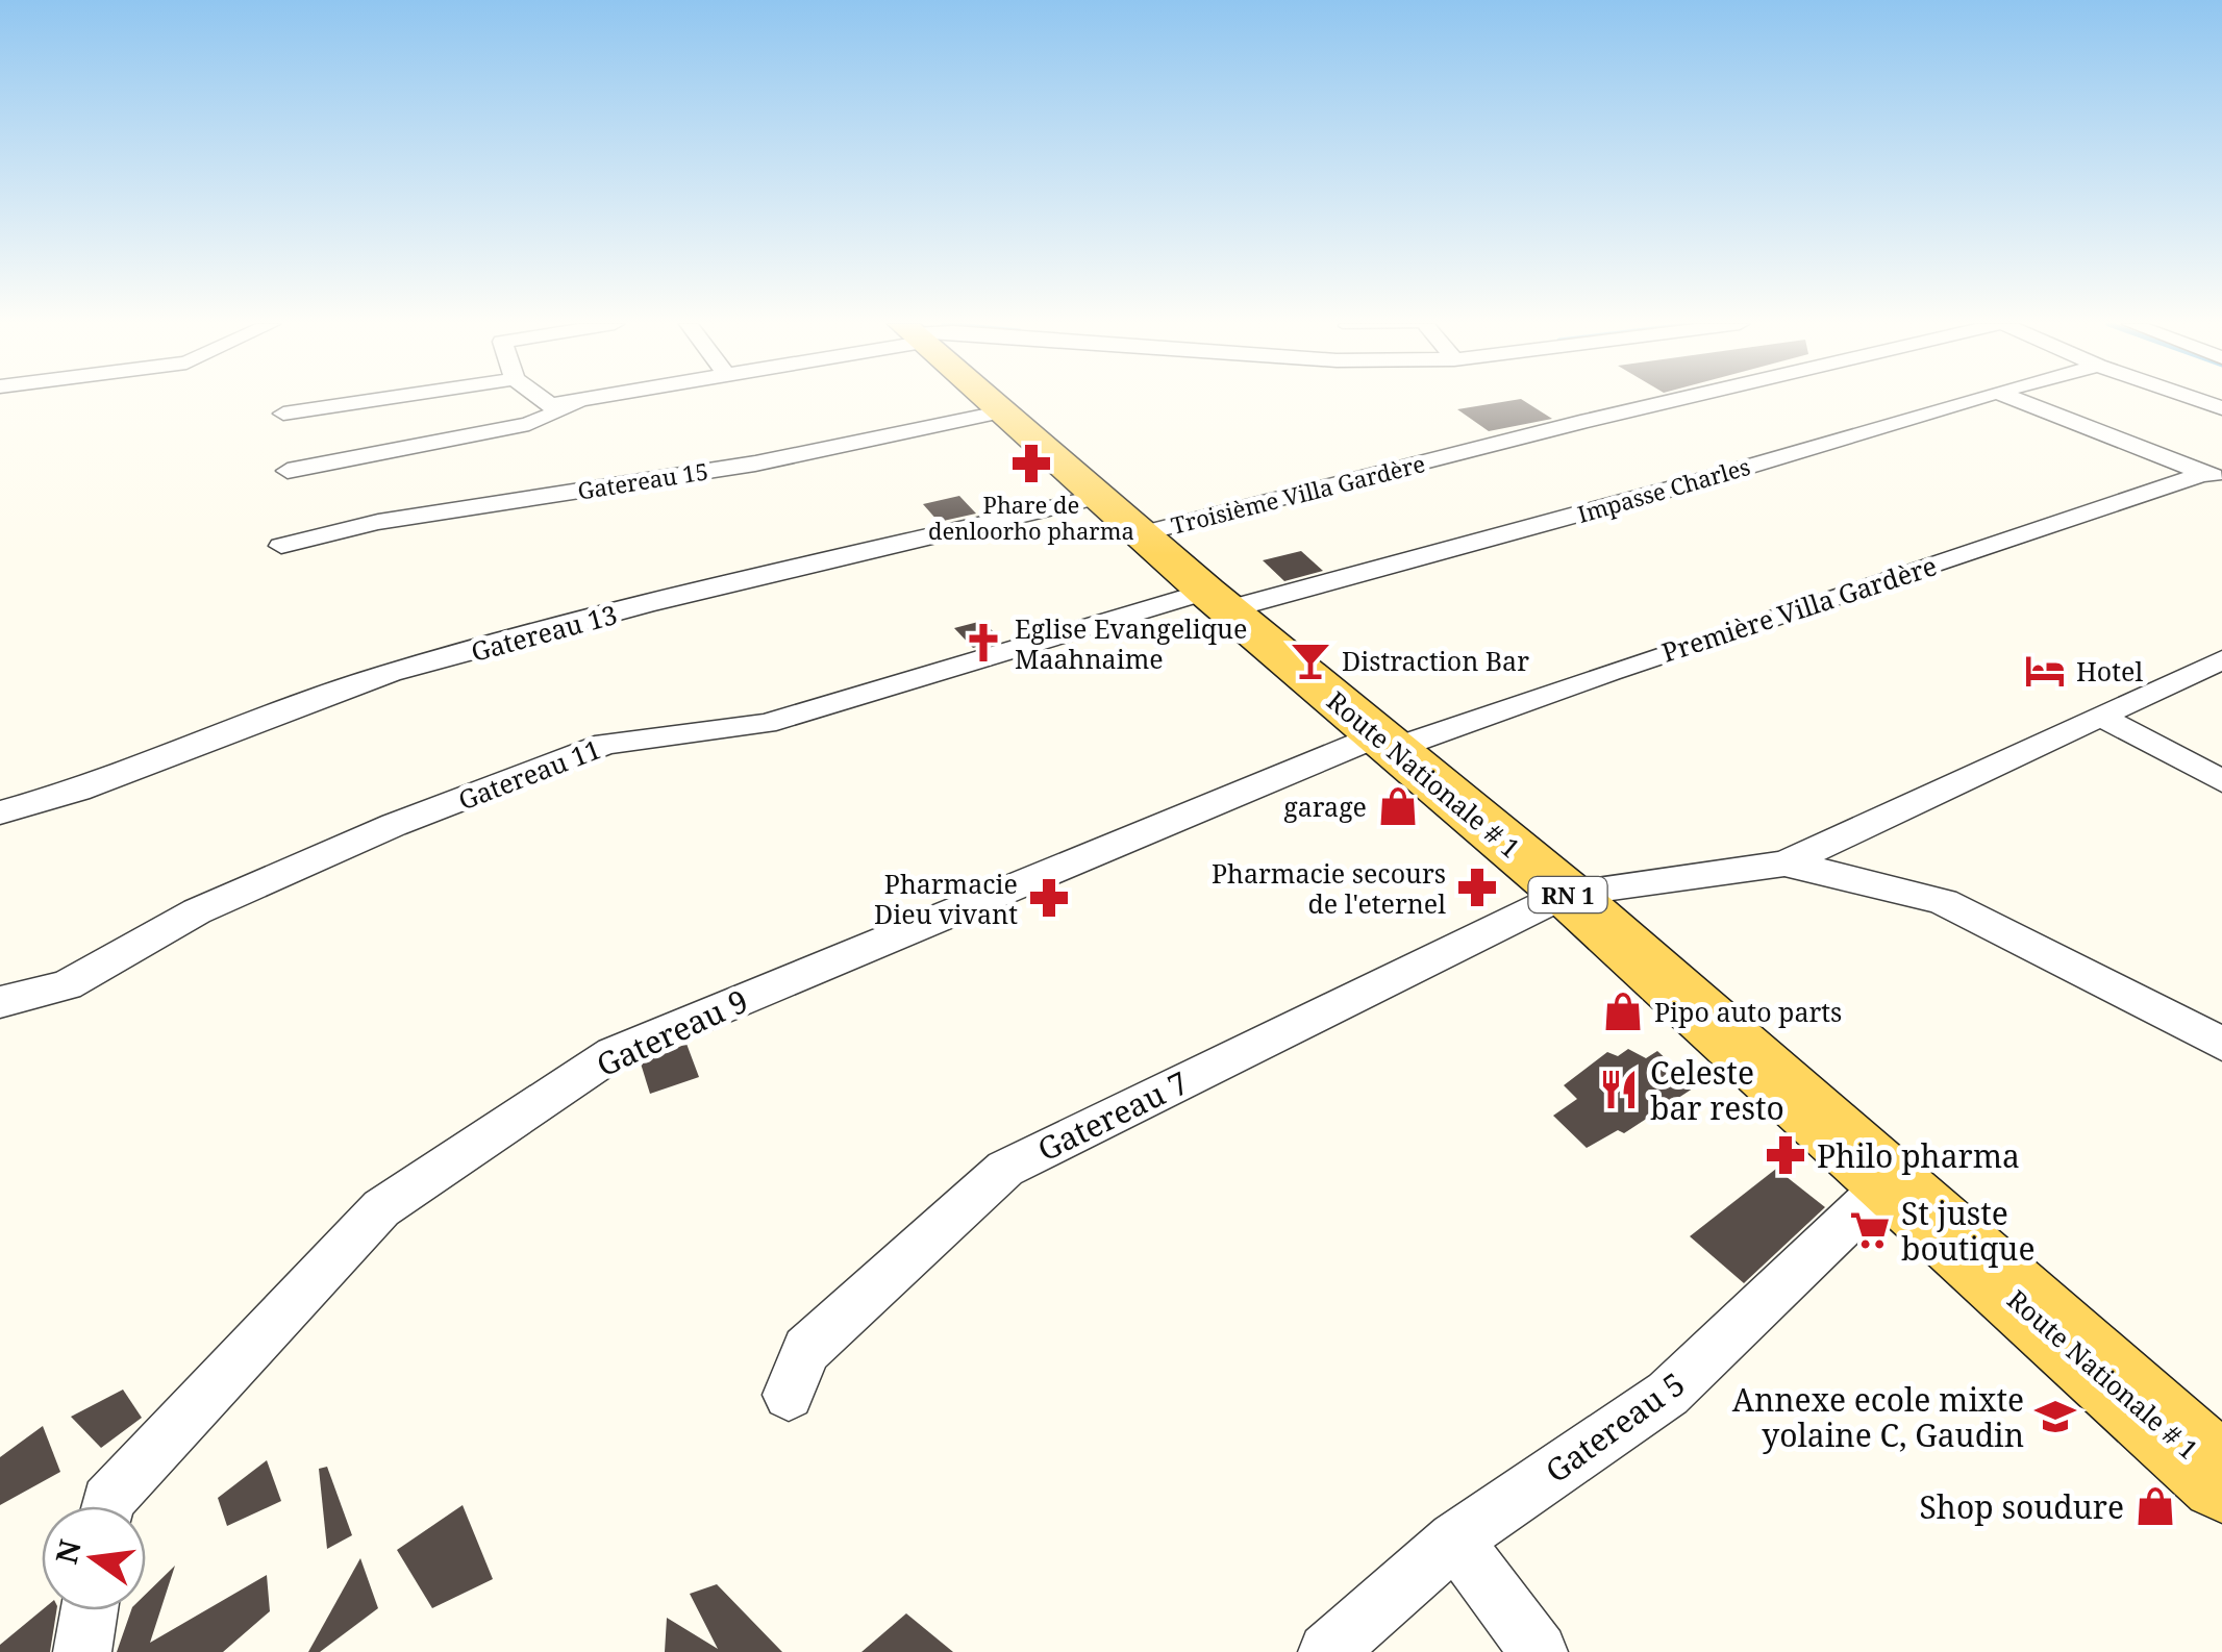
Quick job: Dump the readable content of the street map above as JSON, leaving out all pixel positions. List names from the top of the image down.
{
  "streets": {
    "main road": ["Route Nationale # 1", "RN 1"],
    "street": [
      "Gatereau 15",
      "Impasse Charles",
      "Troisième Villa Gardère",
      "Première Villa Gardère",
      "Gatereau 13",
      "Gatereau 11",
      "Gatereau 9",
      "Gatereau 7",
      "Gatereau 5"
    ]
  },
  "crossings": [
    ["Gatereau 15", "Route Nationale # 1"],
    ["Impasse Charles", "Gatereau 11"],
    ["Impasse Charles", "Route Nationale # 1"],
    ["Troisième Villa Gardère", "Gatereau 13"],
    ["Troisième Villa Gardère", "Route Nationale # 1"],
    ["Première Villa Gardère", "Route Nationale # 1"],
    ["Première Villa Gardère", "Gatereau 9"],
    ["Gatereau 13", "Route Nationale # 1"],
    ["Gatereau 11", "Route Nationale # 1"],
    ["Route Nationale # 1", "Gatereau 9"],
    ["Route Nationale # 1", "Gatereau 7"],
    ["Route Nationale # 1", "Gatereau 5"]
  ],
  "places": {
    "pharmacy": [
      "Phare de denloorho pharma",
      "Pharmacie secours de l'eternel",
      "Pharmacie Dieu vivant",
      "Philo pharma"
    ],
    "church": ["Eglise Evangelique Maahnaime"],
    "bar": ["Distraction Bar"],
    "hotel": ["Hotel"],
    "shop": ["garage", "Pipo auto parts", "Shop soudure"],
    "restaurant": ["Celeste bar resto"],
    "supermarket": ["St juste boutique"],
    "school or university": ["Annexe ecole mixte yolaine C, Gaudin"]
  },
  "north": "left"
}
